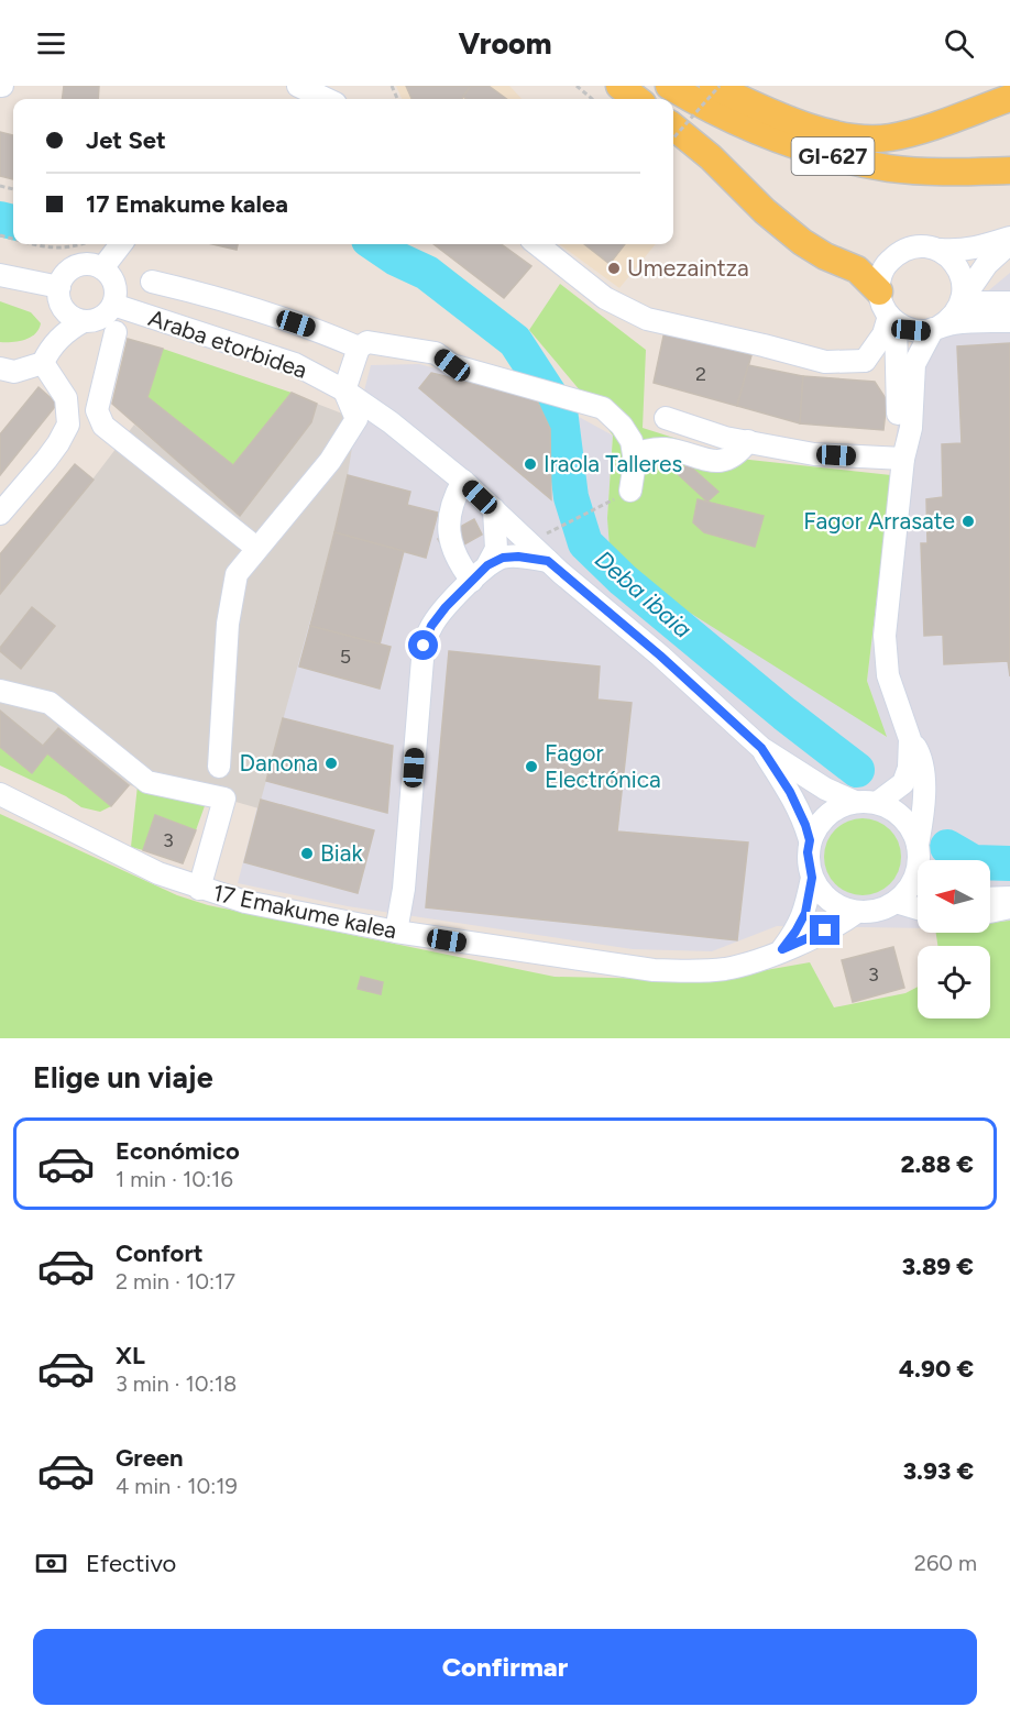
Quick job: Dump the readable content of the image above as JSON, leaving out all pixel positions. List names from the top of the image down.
{
  "streets": {
    "main road": ["GI-627"],
    "street": ["Araba etorbidea", "17 Emakume kalea"]
  },
  "crossings": [
    ["Araba etorbidea", "17 Emakume kalea"]
  ],
  "water": ["Deba ibaia"],
  "places": [
    "Umezaintza",
    "Iraola Talleres",
    "Fagor Arrasate",
    "Danona",
    "Fagor Electrónica",
    "Biak"
  ],
  "house_numbers": [
    "2",
    "5",
    "3",
    "3"
  ],
  "north": "left",
  "page": {
    "header": "Vroom",
    "banner": ["Jet Set", "17 Emakume kalea"],
    "heading": "Elige un viaje",
    "list": [
      {
        "name": "Económico",
        "note": "1 min · 10:16",
        "value": "2.88 €"
      },
      {
        "name": "Confort",
        "note": "2 min · 10:17",
        "value": "3.89 €"
      },
      {
        "name": "XL",
        "note": "3 min · 10:18",
        "value": "4.90 €"
      },
      {
        "name": "Green",
        "note": "4 min · 10:19",
        "value": "3.93 €"
      }
    ],
    "pay": ["Efectivo", "260 m"],
    "buttons": "Confirmar"
  }
}
